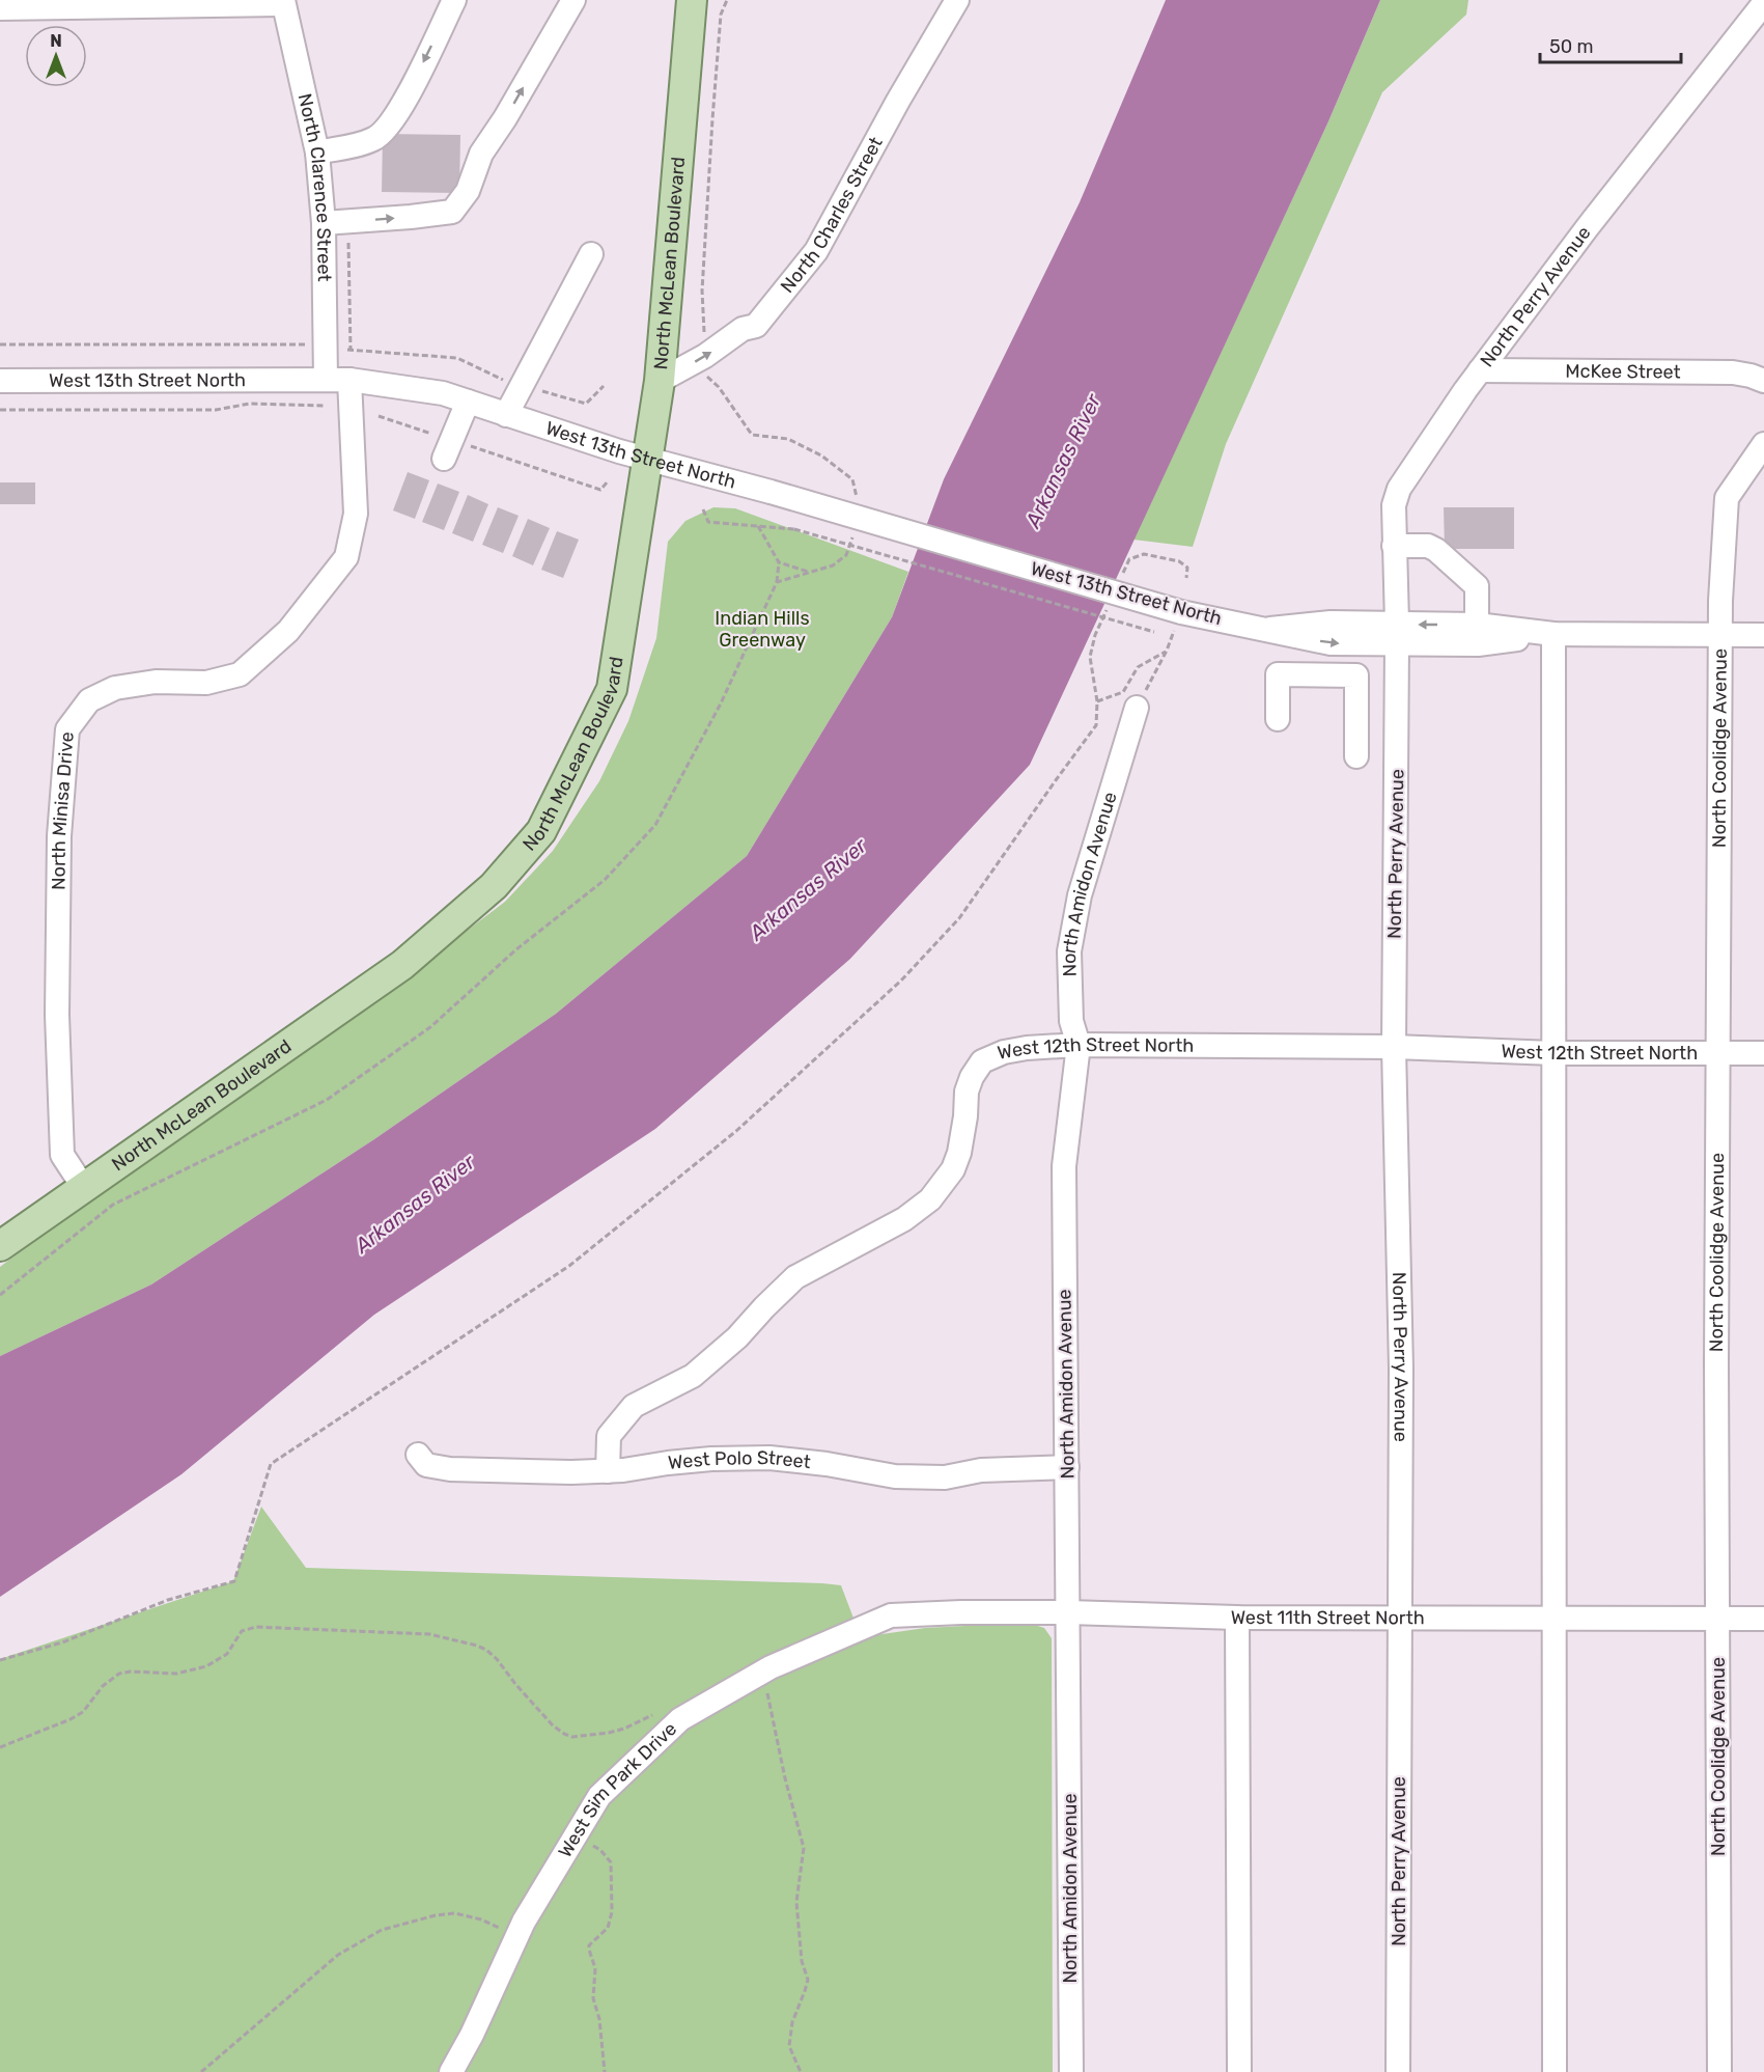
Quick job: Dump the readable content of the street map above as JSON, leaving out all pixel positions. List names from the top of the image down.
{
  "streets": {
    "main road": ["North McLean Boulevard"],
    "street": [
      "North Clarence Street",
      "North Charles Street",
      "North Perry Avenue",
      "McKee Street",
      "West 13th Street North",
      "North Coolidge Avenue",
      "North Minisa Drive",
      "North Amidon Avenue",
      "West 12th Street North",
      "West Polo Street",
      "West 11th Street North",
      "West Sim Park Drive"
    ]
  },
  "crossings": [
    ["North Clarence Street", "West 13th Street North"],
    ["North Charles Street", "North McLean Boulevard"],
    ["North McLean Boulevard", "West 13th Street North"],
    ["North McLean Boulevard", "North Minisa Drive"],
    ["North Perry Avenue", "McKee Street"],
    ["North Perry Avenue", "West 13th Street North"],
    ["North Perry Avenue", "West 12th Street North"],
    ["North Perry Avenue", "West 11th Street North"],
    ["West 13th Street North", "North Coolidge Avenue"],
    ["West 13th Street North", "North Minisa Drive"],
    ["North Coolidge Avenue", "West 12th Street North"],
    ["North Coolidge Avenue", "West 11th Street North"],
    ["North Amidon Avenue", "West 12th Street North"],
    ["North Amidon Avenue", "West Polo Street"],
    ["North Amidon Avenue", "West 11th Street North"],
    ["West 12th Street North", "West Polo Street"],
    ["West 11th Street North", "West Sim Park Drive"]
  ],
  "water": ["Arkansas River"],
  "parks": ["Indian Hills Greenway"],
  "scale_bar": "50 m",
  "north": "top"
}
